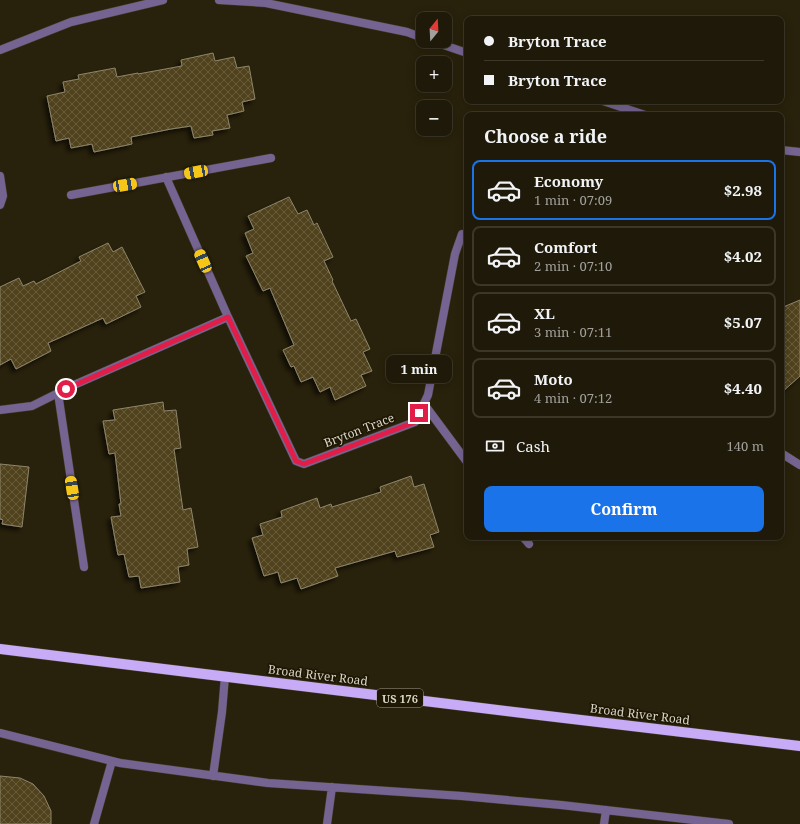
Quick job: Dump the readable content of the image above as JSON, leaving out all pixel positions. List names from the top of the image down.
{
  "streets": {
    "main road": ["Broad River Road", "US 176"],
    "street": ["Bryton Trace"]
  },
  "north": "top",
  "page": {
    "map_buttons": ["+", "−"],
    "banner": ["Bryton Trace", "Bryton Trace"],
    "heading": "Choose a ride",
    "list": [
      {
        "name": "Economy",
        "note": "1 min · 07:09",
        "value": "$2.98"
      },
      {
        "name": "Comfort",
        "note": "2 min · 07:10",
        "value": "$4.02"
      },
      {
        "name": "XL",
        "note": "3 min · 07:11",
        "value": "$5.07"
      },
      {
        "name": "Moto",
        "note": "4 min · 07:12",
        "value": "$4.40"
      }
    ],
    "bubble": "1 min",
    "pay": ["Cash", "140 m"],
    "buttons": "Confirm"
  }
}
